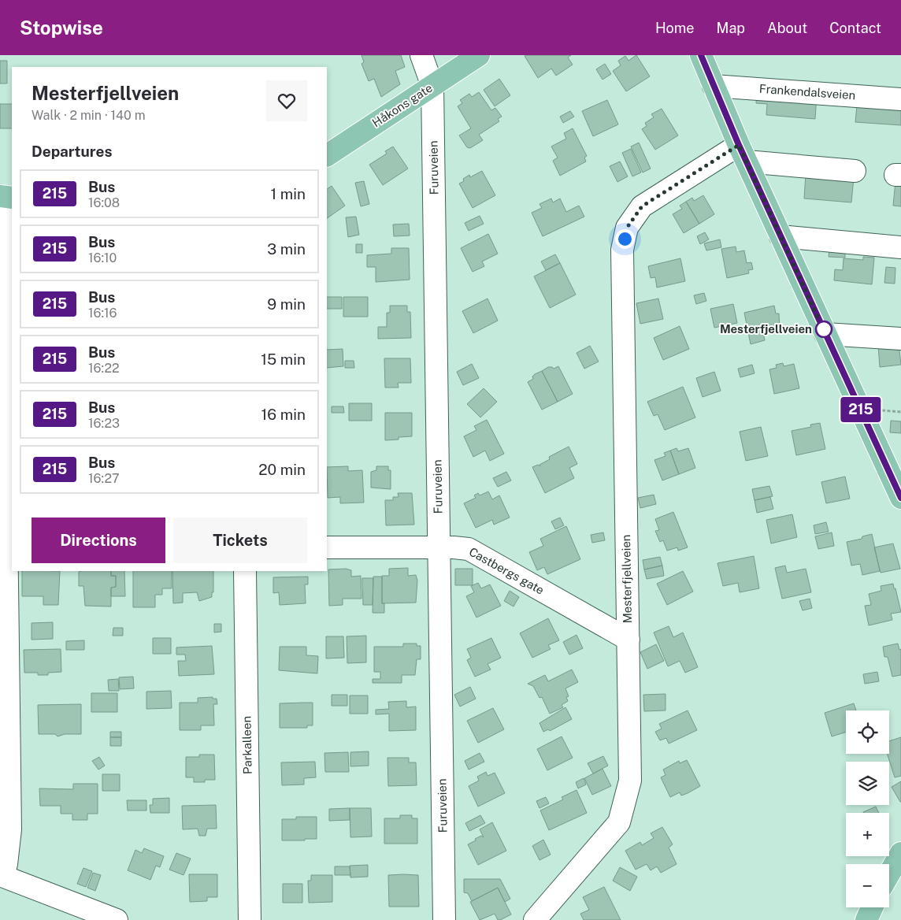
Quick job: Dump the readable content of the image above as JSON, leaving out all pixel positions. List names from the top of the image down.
{
  "streets": {
    "main road": ["Håkons gate"],
    "street": [
      "Frankendalsveien",
      "Furuveien",
      "Castbergs gate",
      "Mesterfjellveien",
      "Parkalleen"
    ]
  },
  "crossings": [
    ["Håkons gate", "Furuveien"],
    ["Furuveien", "Castbergs gate"],
    ["Castbergs gate", "Mesterfjellveien"]
  ],
  "places": ["Mesterfjellveien"],
  "lines": ["bus line 215"],
  "page": {
    "header": "Stopwise",
    "nav": [
      "Home",
      "Map",
      "About",
      "Contact"
    ],
    "on_map": "215",
    "heading": [
      ["Mesterfjellveien", "Walk · 2 min · 140 m"],
      "Departures"
    ],
    "list": [
      {
        "mark": "215",
        "name": "Bus",
        "note": "16:08",
        "value": "1 min"
      },
      {
        "mark": "215",
        "name": "Bus",
        "note": "16:10",
        "value": "3 min"
      },
      {
        "mark": "215",
        "name": "Bus",
        "note": "16:16",
        "value": "9 min"
      },
      {
        "mark": "215",
        "name": "Bus",
        "note": "16:22",
        "value": "15 min"
      },
      {
        "mark": "215",
        "name": "Bus",
        "note": "16:23",
        "value": "16 min"
      },
      {
        "mark": "215",
        "name": "Bus",
        "note": "16:27",
        "value": "20 min"
      }
    ],
    "buttons": ["Directions", "Tickets"],
    "map_buttons": ["+", "−"]
  }
}
